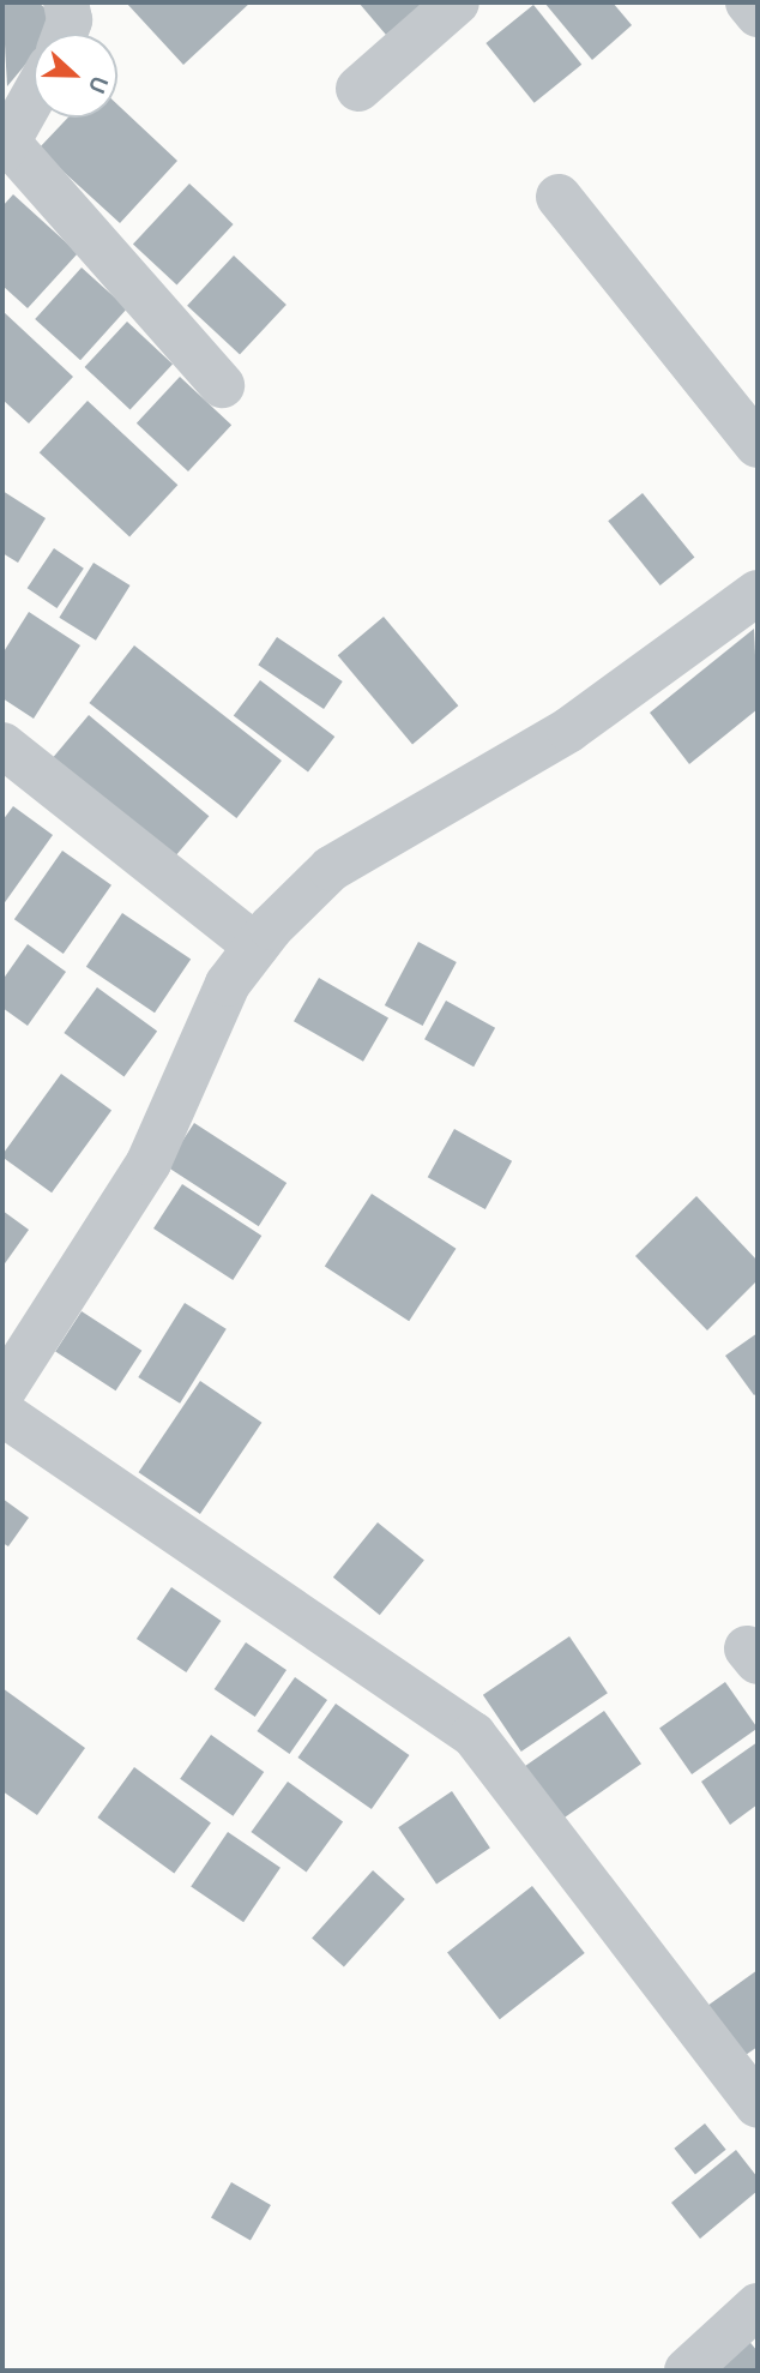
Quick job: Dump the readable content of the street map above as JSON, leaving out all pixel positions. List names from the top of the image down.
{
  "north": "right"
}
